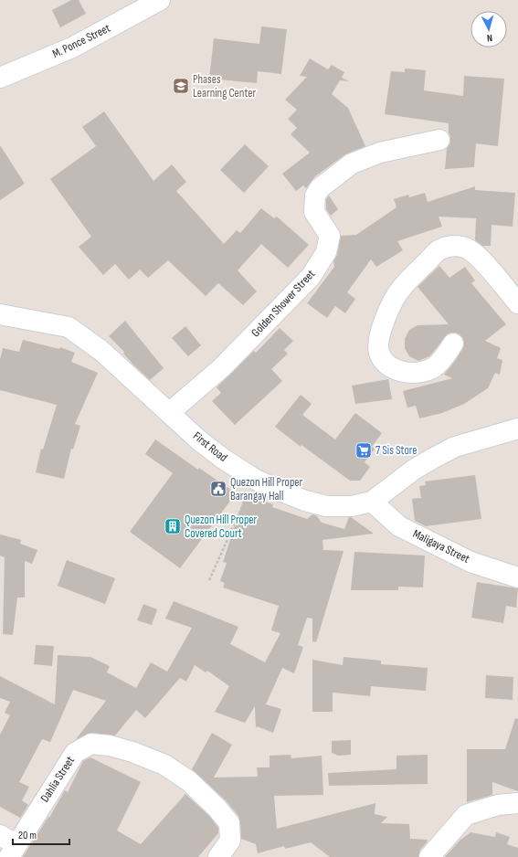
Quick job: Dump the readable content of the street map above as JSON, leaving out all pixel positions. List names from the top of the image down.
{
  "streets": {
    "street": [
      "M. Ponce Street",
      "Golden Shower Street",
      "First Road",
      "Maligaya Street",
      "Dahlia Street"
    ]
  },
  "crossings": [
    ["Golden Shower Street", "First Road"],
    ["First Road", "Maligaya Street"]
  ],
  "places": {
    "school or university": ["Phases Learning Center"],
    "supermarket": ["7 Sis Store"],
    "public building": ["Quezon Hill Proper Barangay Hall"],
    "building": ["Quezon Hill Proper Covered Court"]
  },
  "scale_bar": "20 m",
  "north": "bottom"
}
